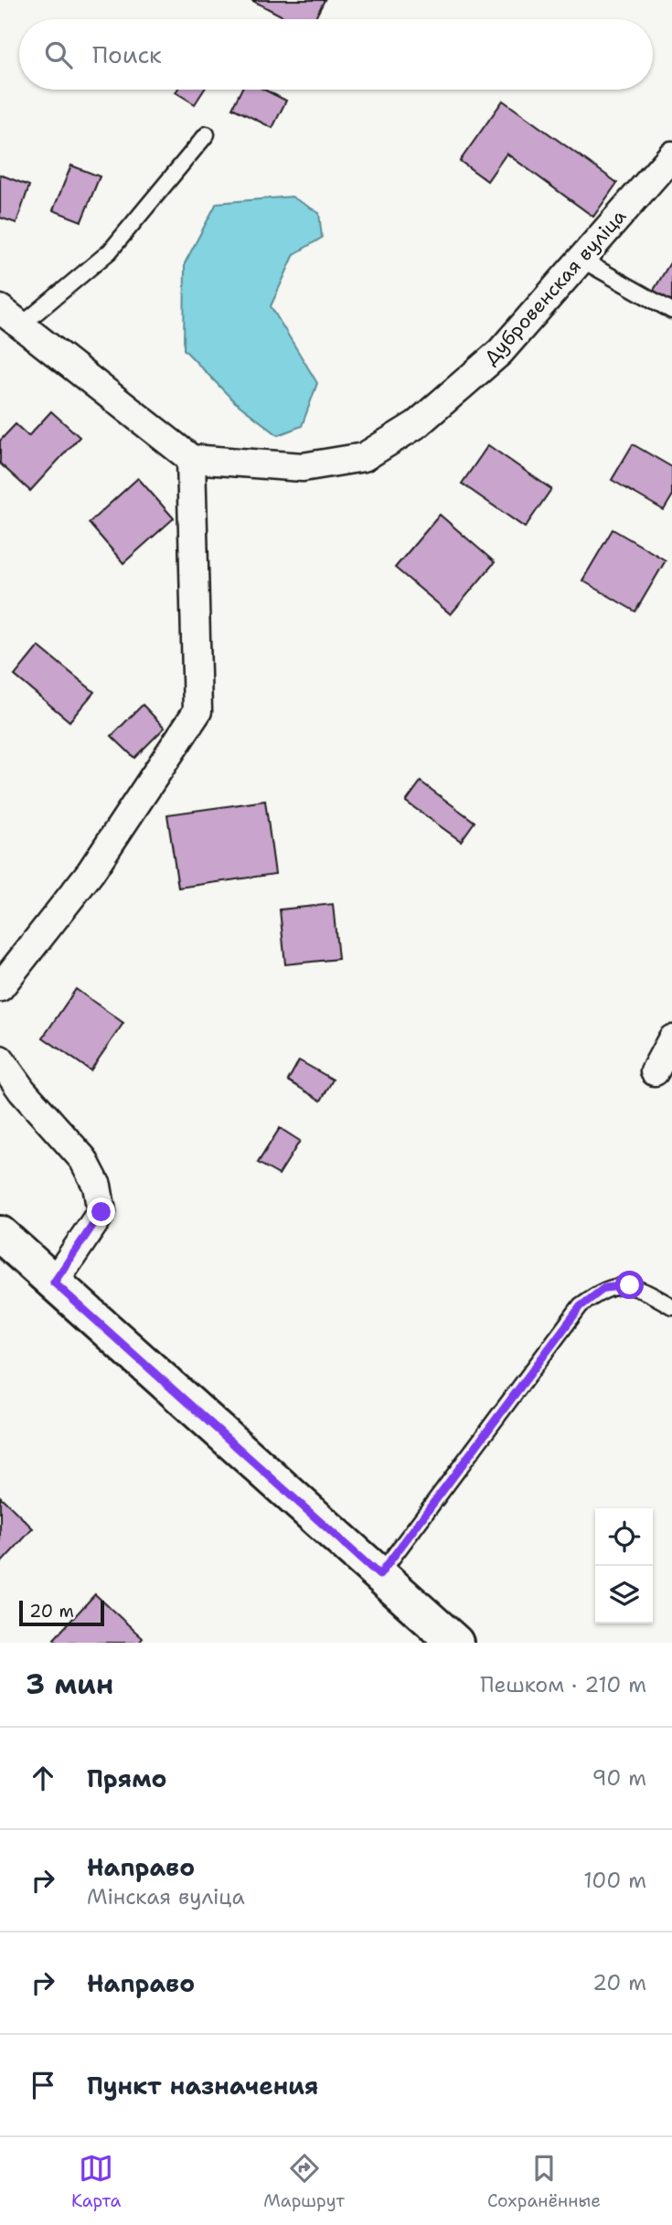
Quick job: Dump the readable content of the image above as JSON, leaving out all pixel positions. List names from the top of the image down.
{
  "streets": {
    "street": ["Дубровенская вуліца"]
  },
  "scale_bar": "20 m",
  "page": {
    "search": "Поиск",
    "scale": "20 m",
    "heading": ["3 мин", "Пешком · 210 m"],
    "list": [
      ["Прямо", "90 m"],
      ["Направо", "Мінская вуліца", "100 m"],
      ["Направо", "20 m"],
      "Пункт назначения"
    ],
    "nav": ["Карта", "Маршрут", "Сохранённые"]
  }
}
